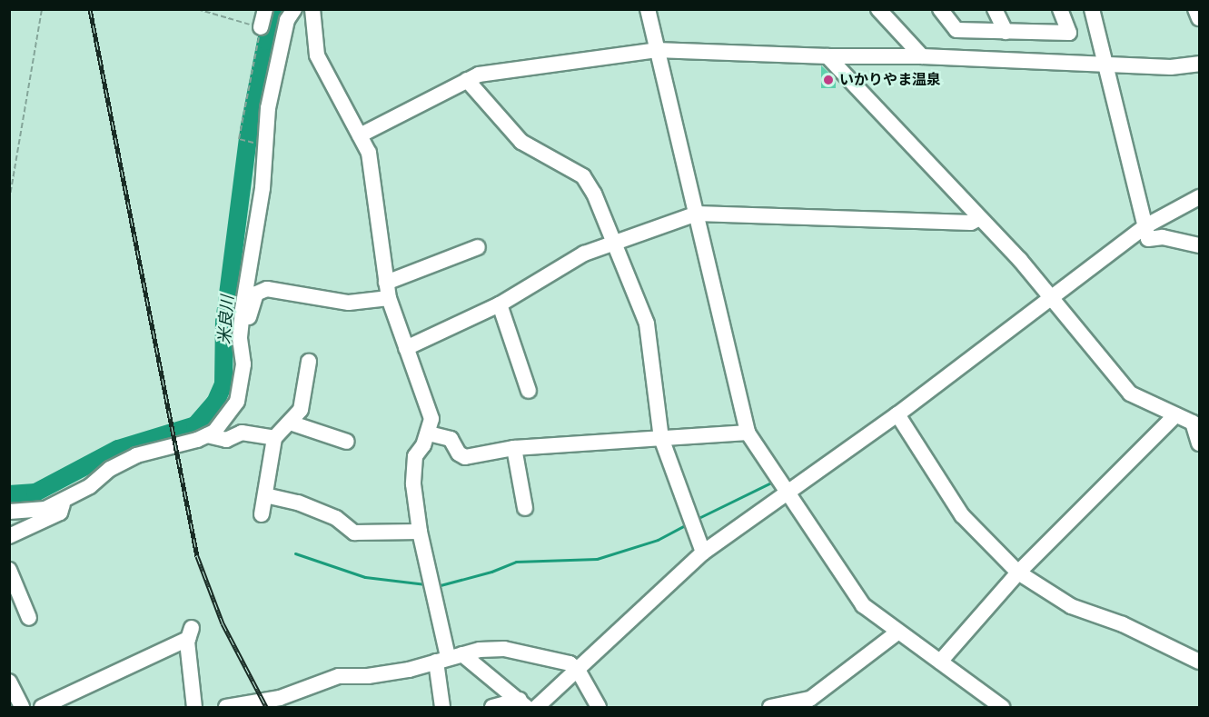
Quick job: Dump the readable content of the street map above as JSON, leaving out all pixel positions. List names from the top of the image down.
{
  "water": ["米良川"],
  "places": ["いかりやま温泉"]
}
